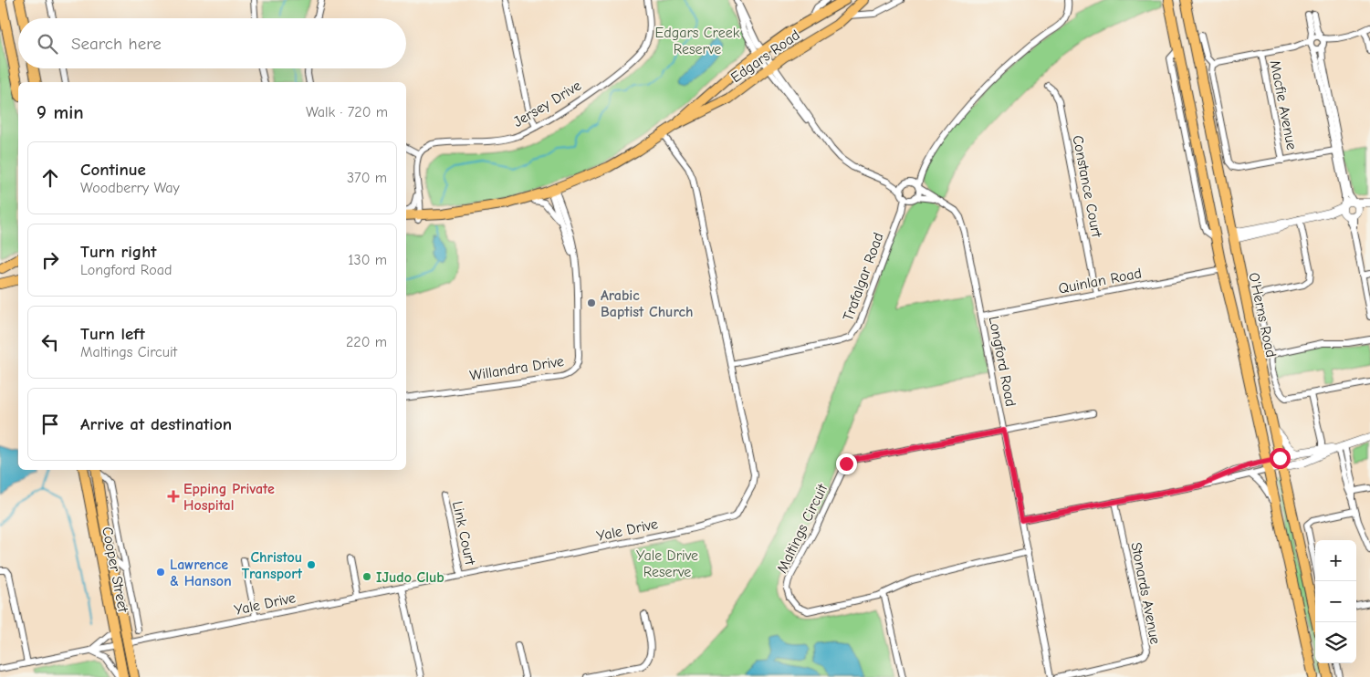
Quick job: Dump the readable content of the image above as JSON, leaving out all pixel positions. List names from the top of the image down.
{
  "streets": {
    "main road": ["Edgars Road", "O'Herns Road", "Cooper Street"],
    "street": [
      "Jersey Drive",
      "Macfie Avenue",
      "Constance Court",
      "Trafalgar Road",
      "Quinlan Road",
      "Longford Road",
      "Willandra Drive",
      "Maltings Circuit",
      "Yale Drive",
      "Link Court",
      "Stonards Avenue"
    ]
  },
  "crossings": [
    ["Edgars Road", "Willandra Drive"],
    ["Edgars Road", "Yale Drive"],
    ["Constance Court", "Quinlan Road"],
    ["Trafalgar Road", "Longford Road"],
    ["Trafalgar Road", "Yale Drive"],
    ["Quinlan Road", "O'Herns Road"],
    ["Quinlan Road", "Longford Road"],
    ["Longford Road", "Maltings Circuit"],
    ["Yale Drive", "Link Court"],
    ["Yale Drive", "Cooper Street"]
  ],
  "parks": ["Edgars Creek Reserve", "Yale Drive Reserve"],
  "places": {
    "other": [
      "Arabic Baptist Church",
      "Christou Transport",
      "Lawrence & Hanson",
      "IJudo Club"
    ],
    "health": ["Epping Private Hospital"]
  },
  "page": {
    "search": "Search here",
    "heading": ["9 min", "Walk · 720 m"],
    "list": [
      ["Continue", "Woodberry Way", "370 m"],
      ["Turn right", "Longford Road", "130 m"],
      ["Turn left", "Maltings Circuit", "220 m"],
      "Arrive at destination"
    ],
    "map_buttons": ["+", "−"]
  }
}
